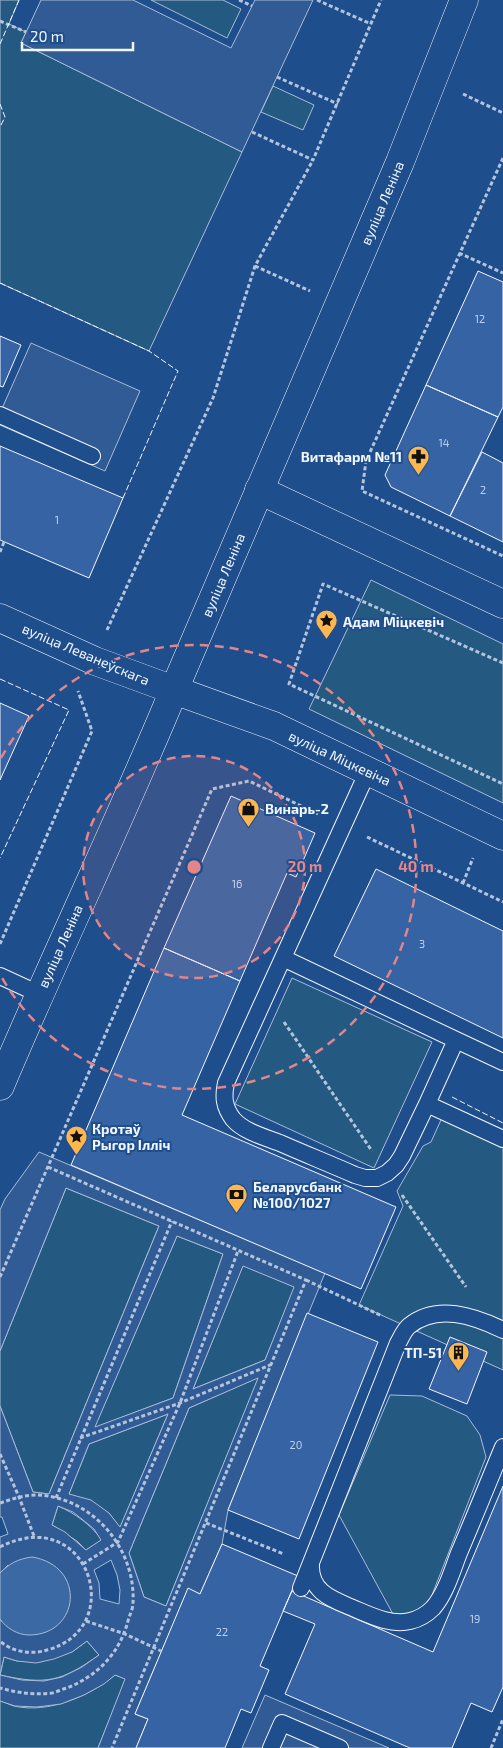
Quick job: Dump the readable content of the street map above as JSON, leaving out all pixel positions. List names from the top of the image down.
{
  "streets": {
    "main road": ["вуліца Леніна", "вуліца Леванеўскага", "вуліца Міцкевіча"]
  },
  "crossings": [
    ["вуліца Леніна", "вуліца Леванеўскага"],
    ["вуліца Леніна", "вуліца Міцкевіча"],
    ["вуліца Леванеўскага", "вуліца Міцкевіча"]
  ],
  "places": {
    "pharmacy": ["Витафарм №11"],
    "place": ["Адам Міцкевіч", "Кротаў Рыгор Ілліч"],
    "shop": ["Винарь-2"],
    "bank": ["Беларусбанк №100/1027"],
    "building": ["ТП-51"]
  },
  "house_numbers": [
    "12",
    "14",
    "2",
    "1",
    "16",
    "3",
    "20",
    "19",
    "22"
  ],
  "scale_bar": "20 m",
  "rings": ["20 m", "40 m"]
}
